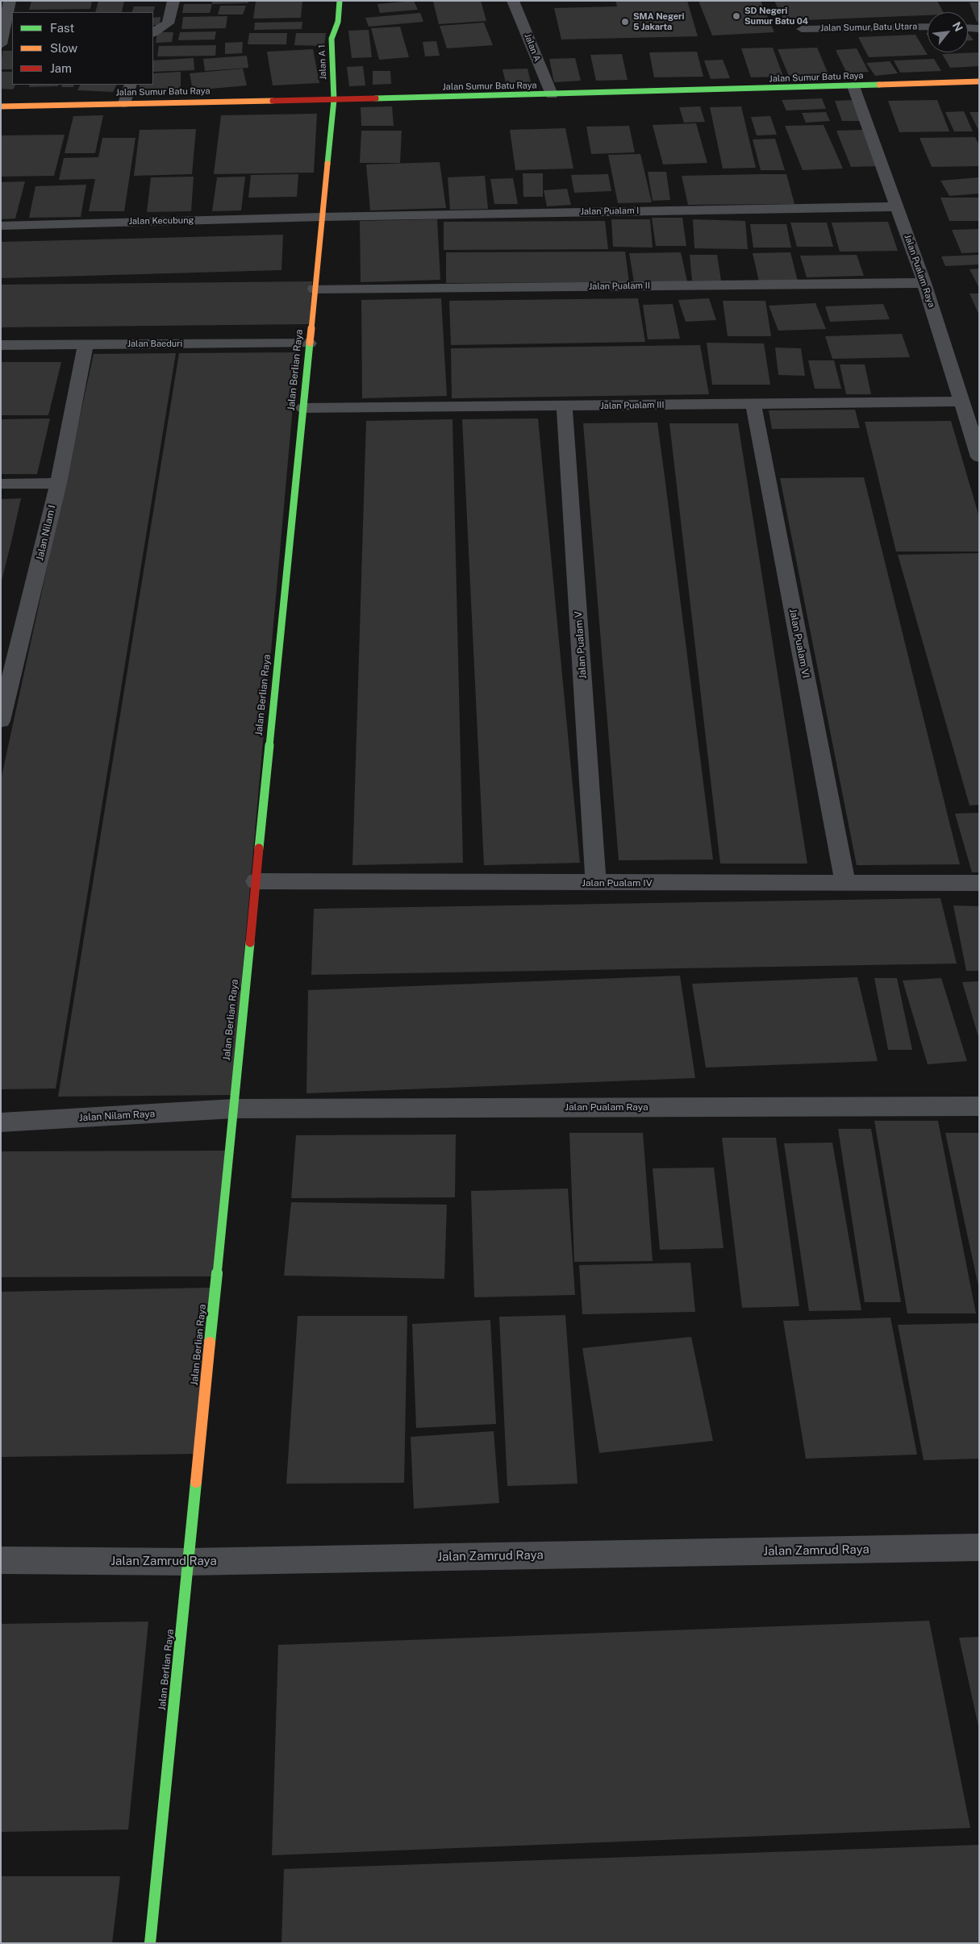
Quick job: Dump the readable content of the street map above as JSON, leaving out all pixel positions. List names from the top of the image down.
{
  "streets": {
    "street": [
      "Jalan A",
      "Jalan A 1",
      "Jalan Sumur Batu Raya",
      "Jalan Pualam I",
      "Jalan Kecubung",
      "Jalan Pualam Raya",
      "Jalan Pualam II",
      "Jalan Baeduri",
      "Jalan Berlian Raya",
      "Jalan Pualam III",
      "Jalan Nilam I",
      "Jalan Pualam VI",
      "Jalan Pualam V",
      "Jalan Pualam IV",
      "Jalan Nilam Raya",
      "Jalan Zamrud Raya"
    ],
    "lane": ["Jalan Sumur Batu Utara"]
  },
  "crossings": [
    ["Jalan A", "Jalan Sumur Batu Raya"],
    ["Jalan A 1", "Jalan Sumur Batu Raya"],
    ["Jalan A 1", "Jalan Berlian Raya"],
    ["Jalan Sumur Batu Raya", "Jalan Pualam Raya"],
    ["Jalan Sumur Batu Raya", "Jalan Berlian Raya"],
    ["Jalan Pualam I", "Jalan Kecubung"],
    ["Jalan Pualam I", "Jalan Pualam Raya"],
    ["Jalan Pualam I", "Jalan Berlian Raya"],
    ["Jalan Kecubung", "Jalan Berlian Raya"],
    ["Jalan Pualam Raya", "Jalan Pualam II"],
    ["Jalan Pualam Raya", "Jalan Berlian Raya"],
    ["Jalan Pualam Raya", "Jalan Pualam III"],
    ["Jalan Pualam Raya", "Jalan Nilam Raya"],
    ["Jalan Pualam II", "Jalan Berlian Raya"],
    ["Jalan Baeduri", "Jalan Berlian Raya"],
    ["Jalan Baeduri", "Jalan Nilam I"],
    ["Jalan Berlian Raya", "Jalan Pualam III"],
    ["Jalan Berlian Raya", "Jalan Pualam IV"],
    ["Jalan Berlian Raya", "Jalan Nilam Raya"],
    ["Jalan Berlian Raya", "Jalan Zamrud Raya"],
    ["Jalan Pualam III", "Jalan Pualam VI"],
    ["Jalan Pualam III", "Jalan Pualam V"],
    ["Jalan Pualam VI", "Jalan Pualam IV"],
    ["Jalan Pualam V", "Jalan Pualam IV"]
  ],
  "places": ["SD Negeri Sumur Batu 04", "SMA Negeri 5 Jakarta"],
  "legend": ["Fast", "Slow", "Jam"],
  "north": "top right"
}
